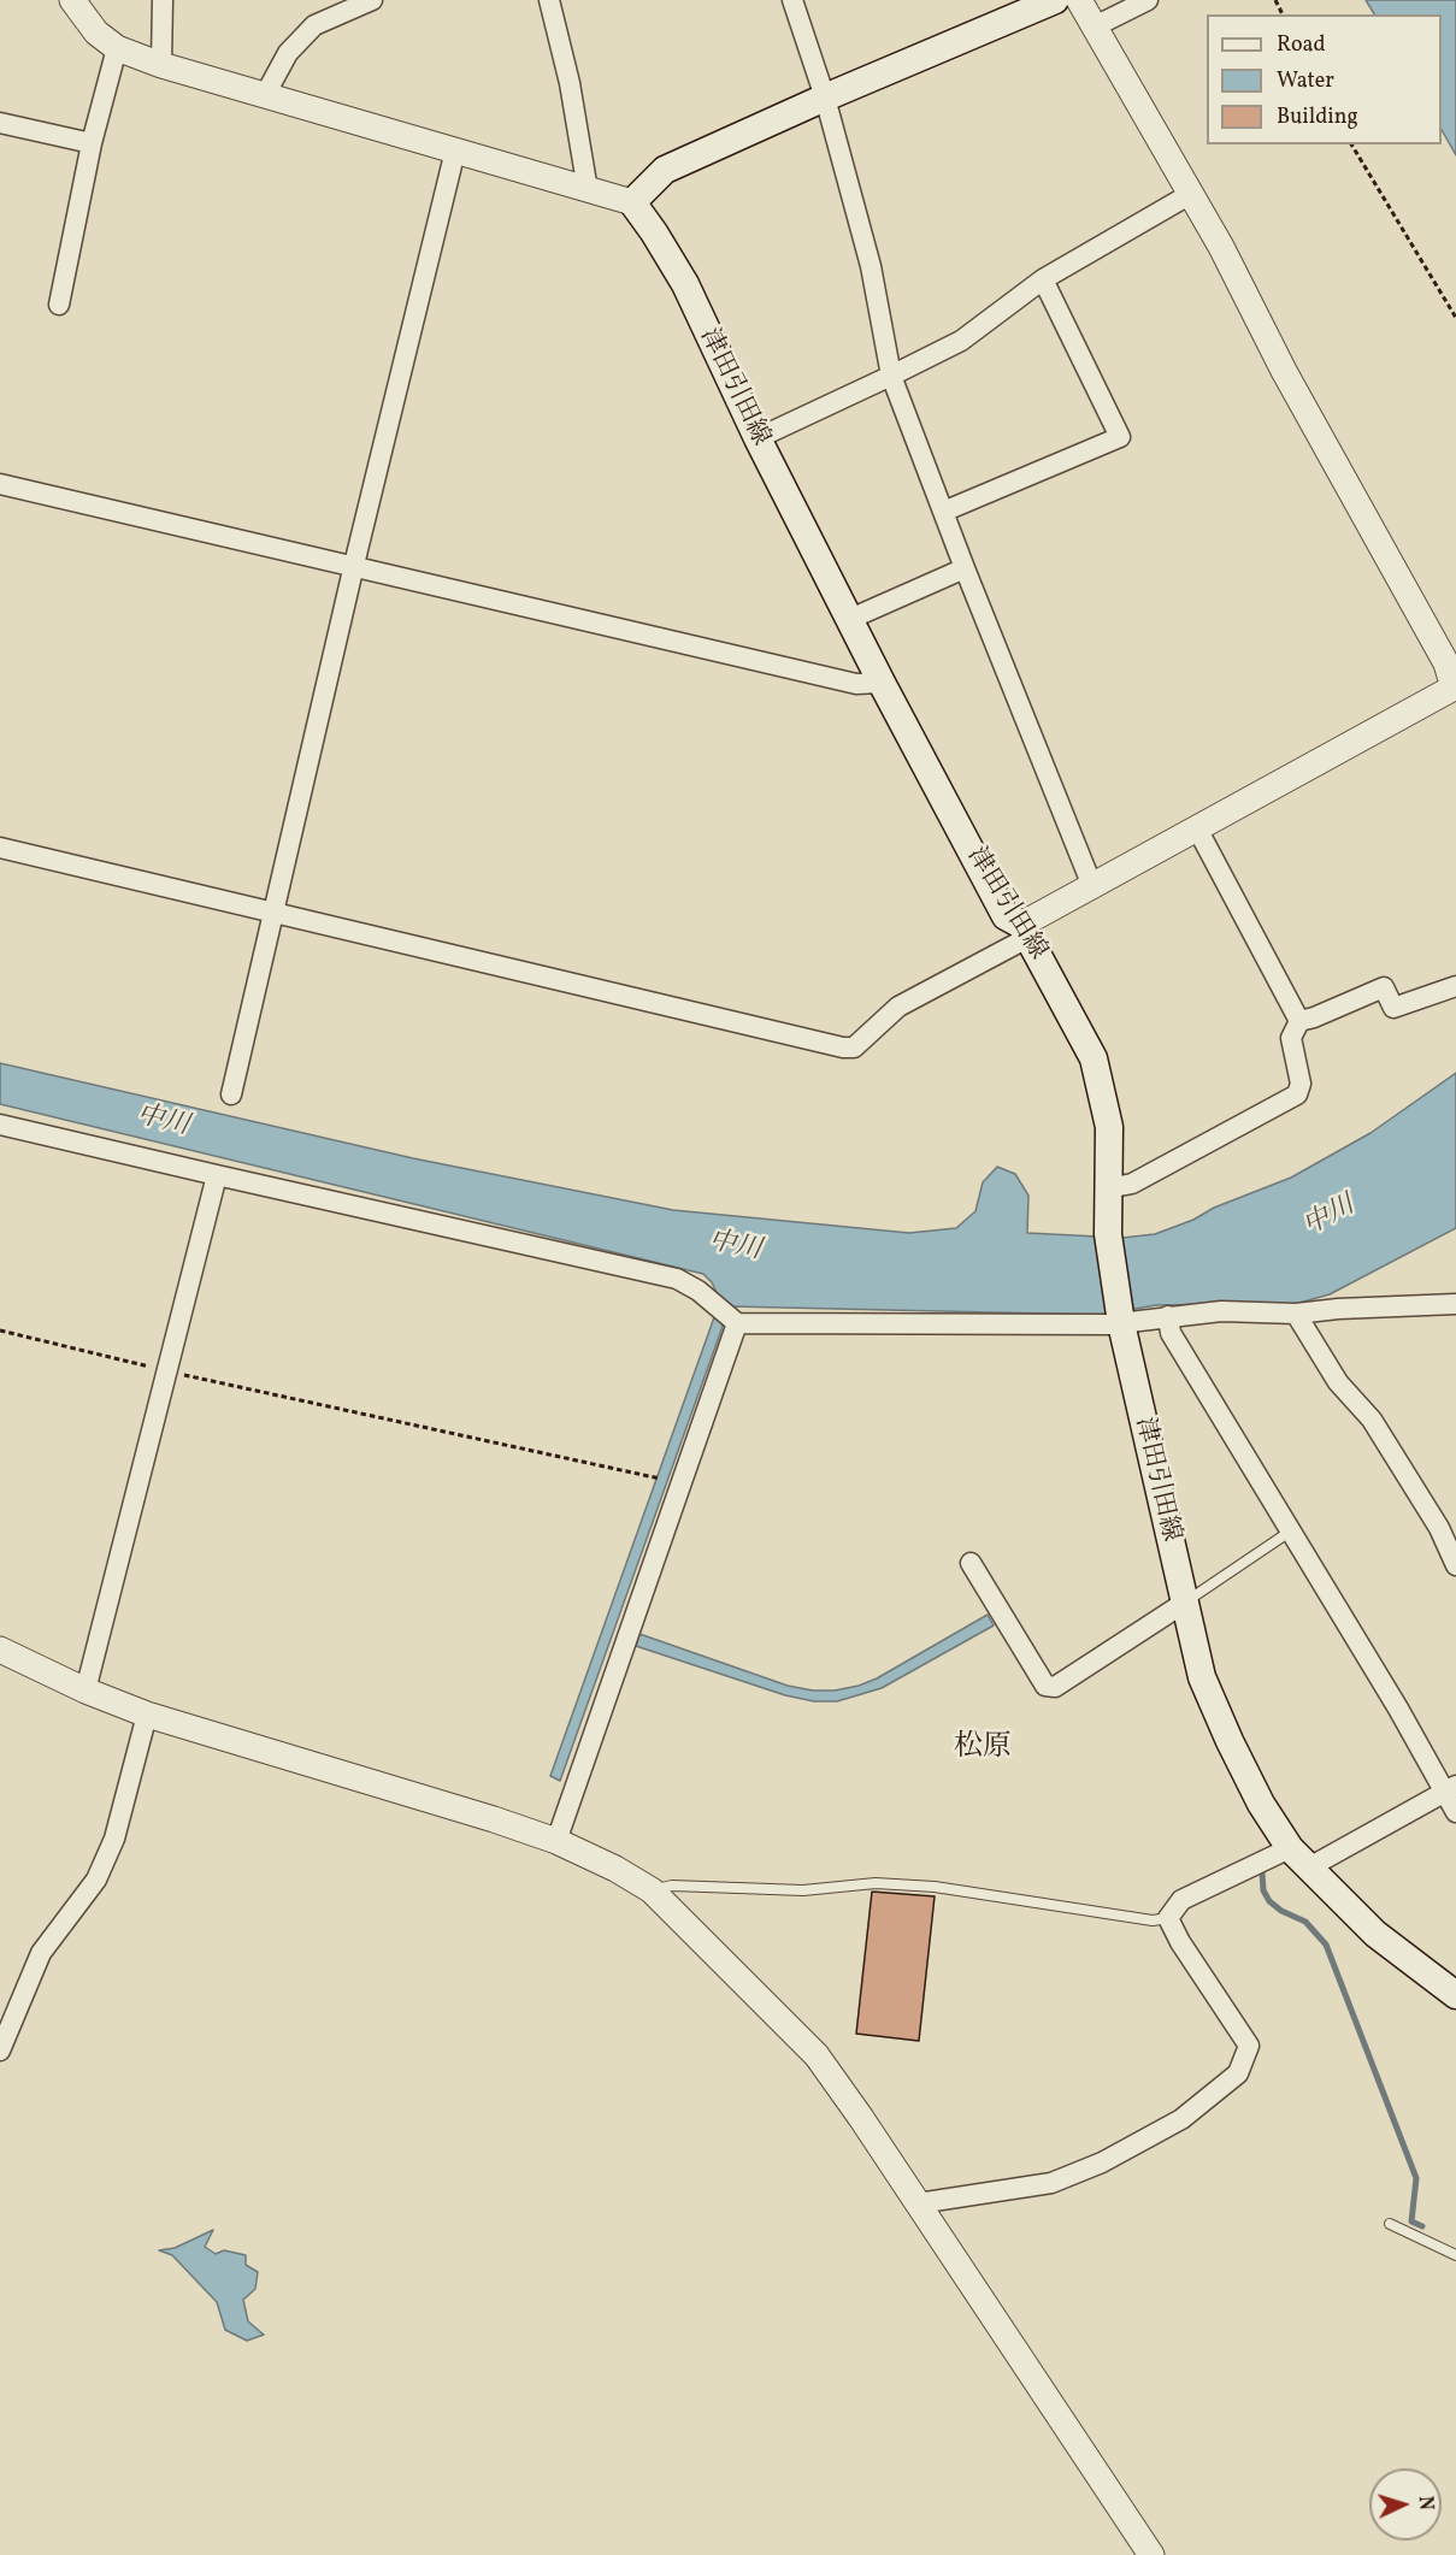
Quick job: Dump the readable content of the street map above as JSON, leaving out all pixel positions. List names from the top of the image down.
{
  "streets": {
    "main road": ["津田引田線"]
  },
  "districts": ["松原"],
  "water": ["中川"],
  "legend": ["Road", "Water", "Building"],
  "north": "right"
}
